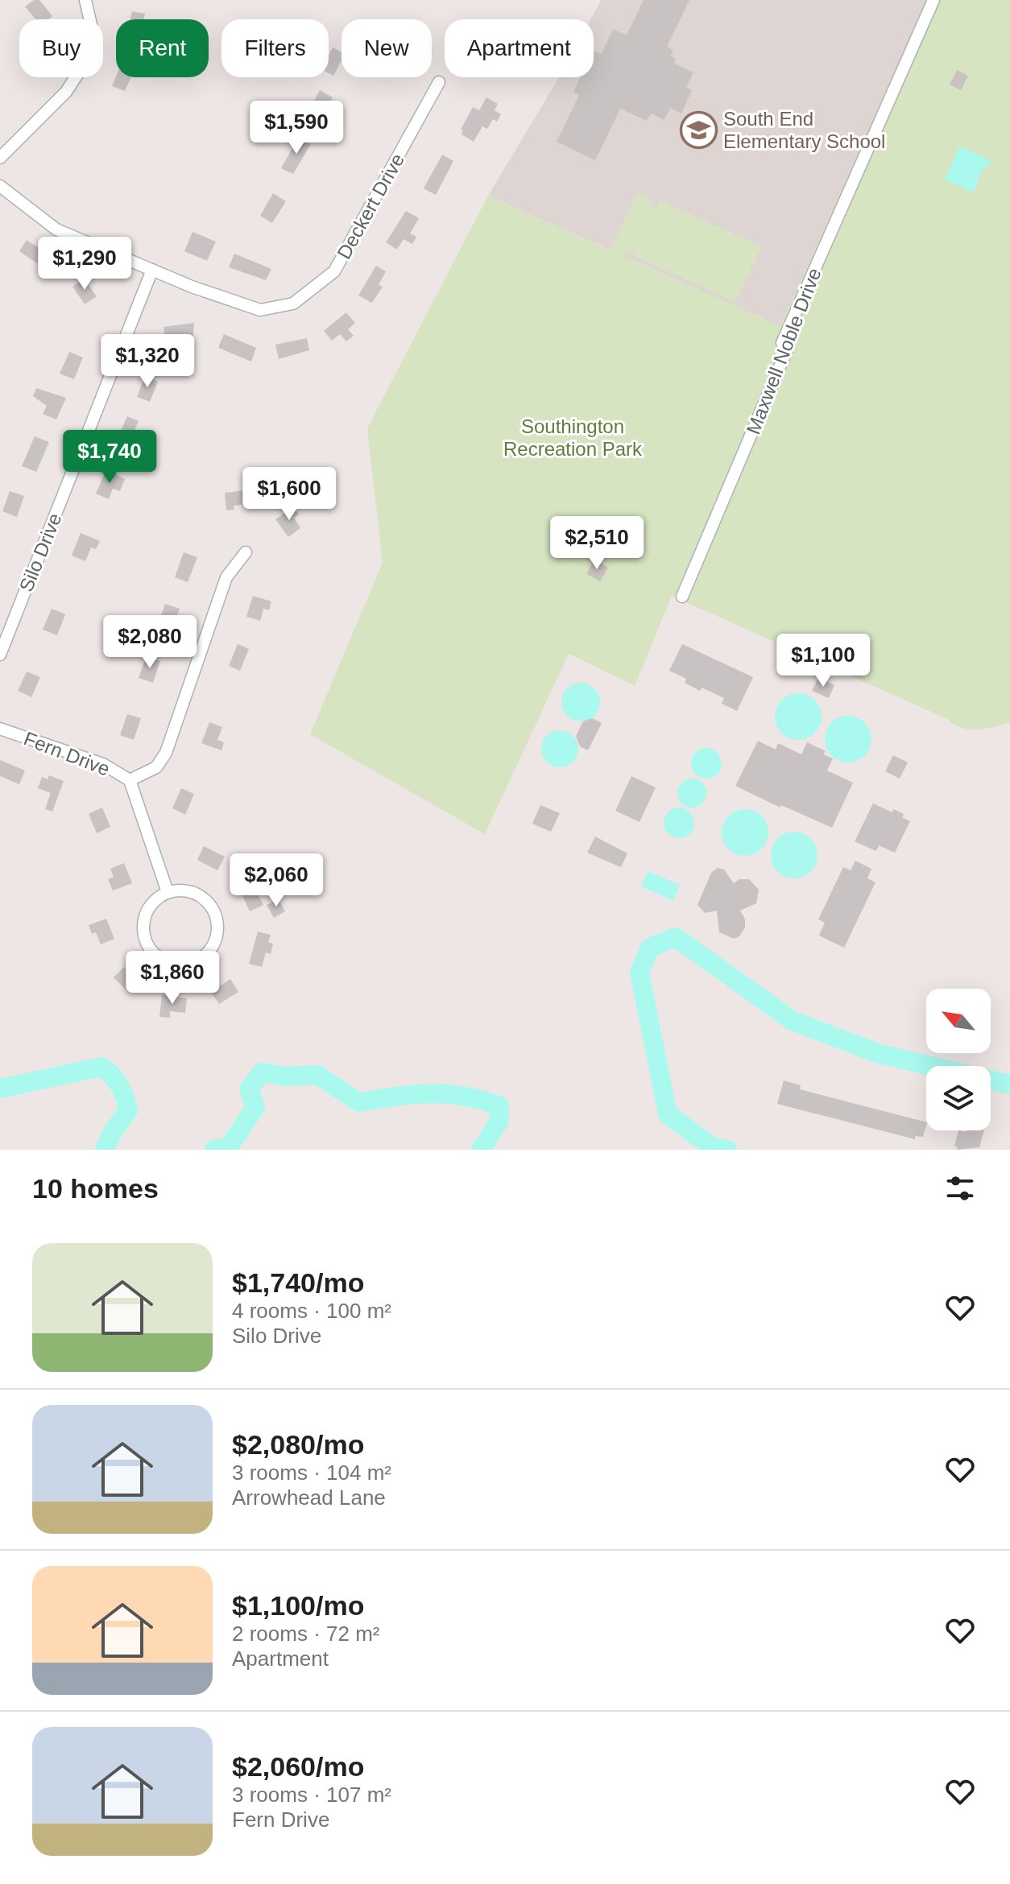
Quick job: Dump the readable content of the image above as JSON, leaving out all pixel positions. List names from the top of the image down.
{
  "streets": {
    "street": [
      "Deckert Drive",
      "Maxwell Noble Drive",
      "Silo Drive",
      "Fern Drive"
    ]
  },
  "crossings": [
    ["Deckert Drive", "Silo Drive"]
  ],
  "parks": ["Southington Recreation Park"],
  "places": {
    "school or university": ["South End Elementary School"]
  },
  "north": "top left",
  "page": {
    "chip": [
      "Buy",
      "Rent",
      "Filters",
      "New",
      "Apartment"
    ],
    "price": [
      "$1,590",
      "$1,290",
      "$1,320",
      "$1,740",
      "$1,600",
      "$2,510",
      "$2,080",
      "$1,100",
      "$2,060",
      "$1,860"
    ],
    "heading": "10 homes",
    "list": [
      {
        "name": "$1,740/mo",
        "note": "4 rooms · 100 m² · Silo Drive"
      },
      {
        "name": "$2,080/mo",
        "note": "3 rooms · 104 m² · Arrowhead Lane"
      },
      {
        "name": "$1,100/mo",
        "note": "2 rooms · 72 m² · Apartment"
      },
      {
        "name": "$2,060/mo",
        "note": "3 rooms · 107 m² · Fern Drive"
      }
    ]
  }
}
